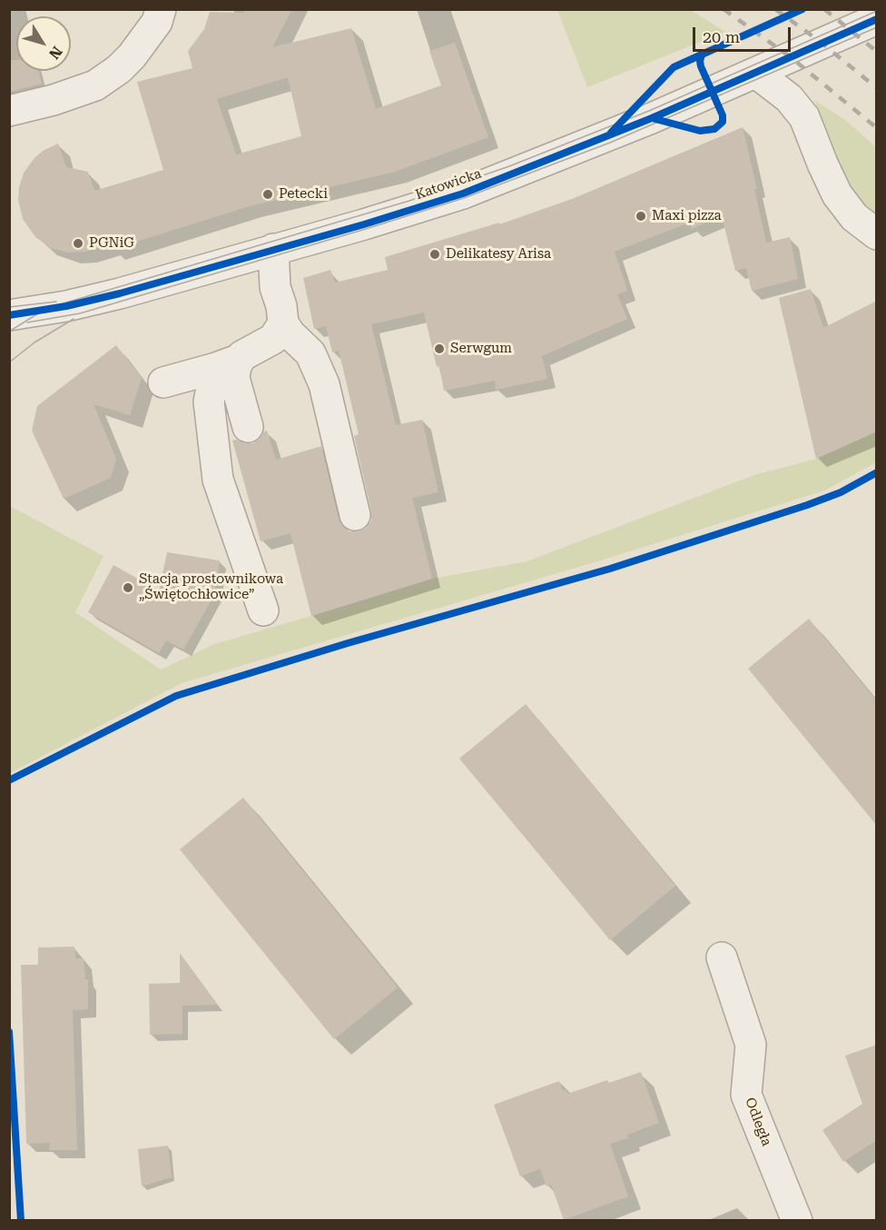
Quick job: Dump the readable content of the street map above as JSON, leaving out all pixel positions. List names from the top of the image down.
{
  "streets": {
    "street": ["Katowicka", "Odległa"]
  },
  "places": [
    "Petecki",
    "Maxi pizza",
    "PGNiG",
    "Delikatesy Arisa",
    "Serwgum",
    "Stacja prostownikowa „Świętochłowice”"
  ],
  "scale_bar": "20 m",
  "north": "bottom right"
}
